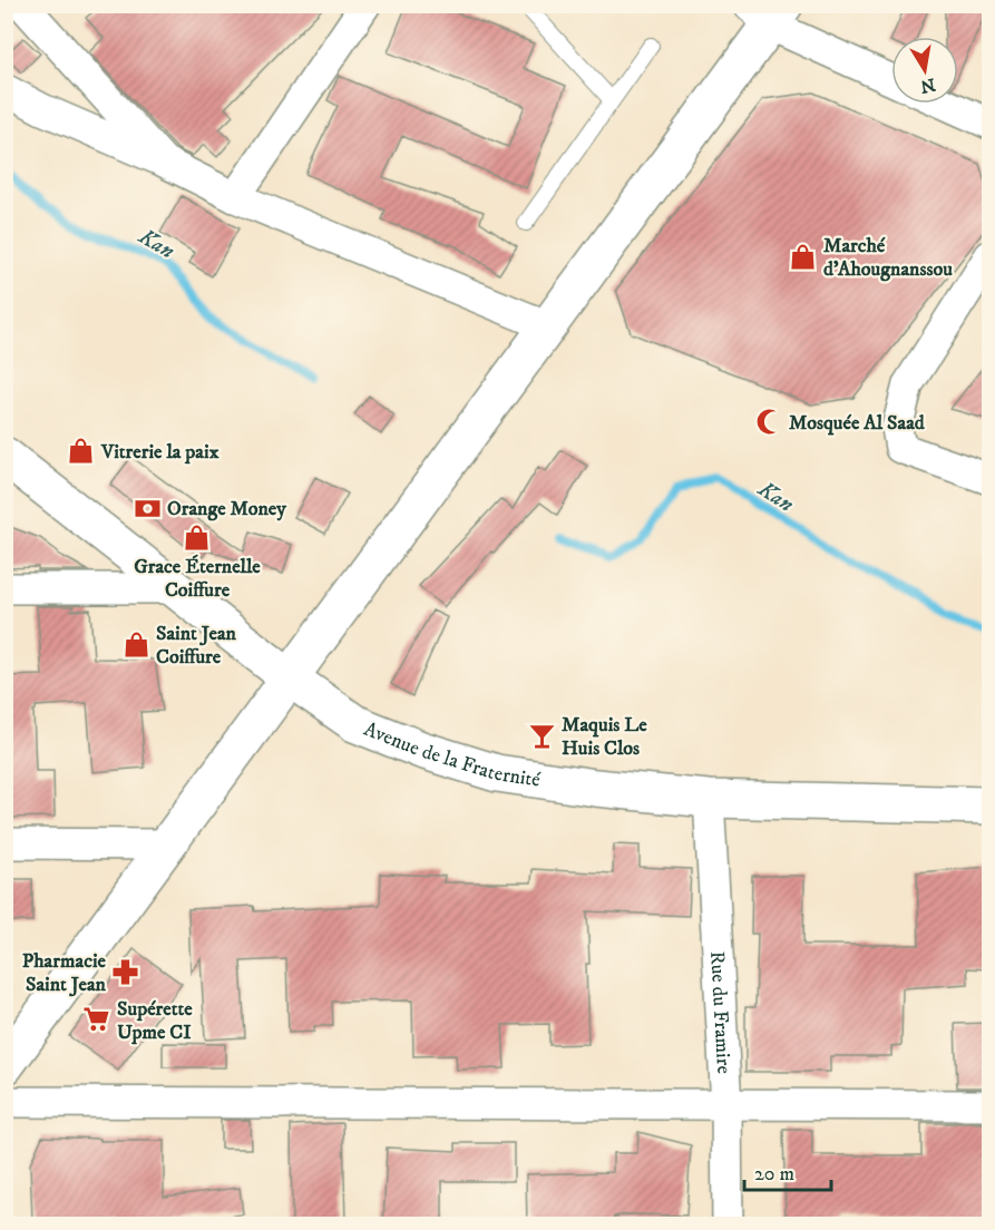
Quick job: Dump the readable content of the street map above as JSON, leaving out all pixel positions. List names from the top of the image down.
{
  "streets": {
    "street": ["Avenue de la Fraternité", "Rue du Framire"]
  },
  "crossings": [
    ["Avenue de la Fraternité", "Rue du Framire"]
  ],
  "water": ["Kan"],
  "places": {
    "shop": [
      "Marché d'Ahougnanssou",
      "Vitrerie la paix",
      "Grace Éternelle Coiffure",
      "Saint Jean Coiffure"
    ],
    "mosque": ["Mosquée Al Saad"],
    "bank": ["Orange Money"],
    "bar": ["Maquis Le Huis Clos"],
    "pharmacy": ["Pharmacie Saint Jean"],
    "supermarket": ["Supérette Upme CI"]
  },
  "scale_bar": "20 m",
  "north": "bottom"
}
